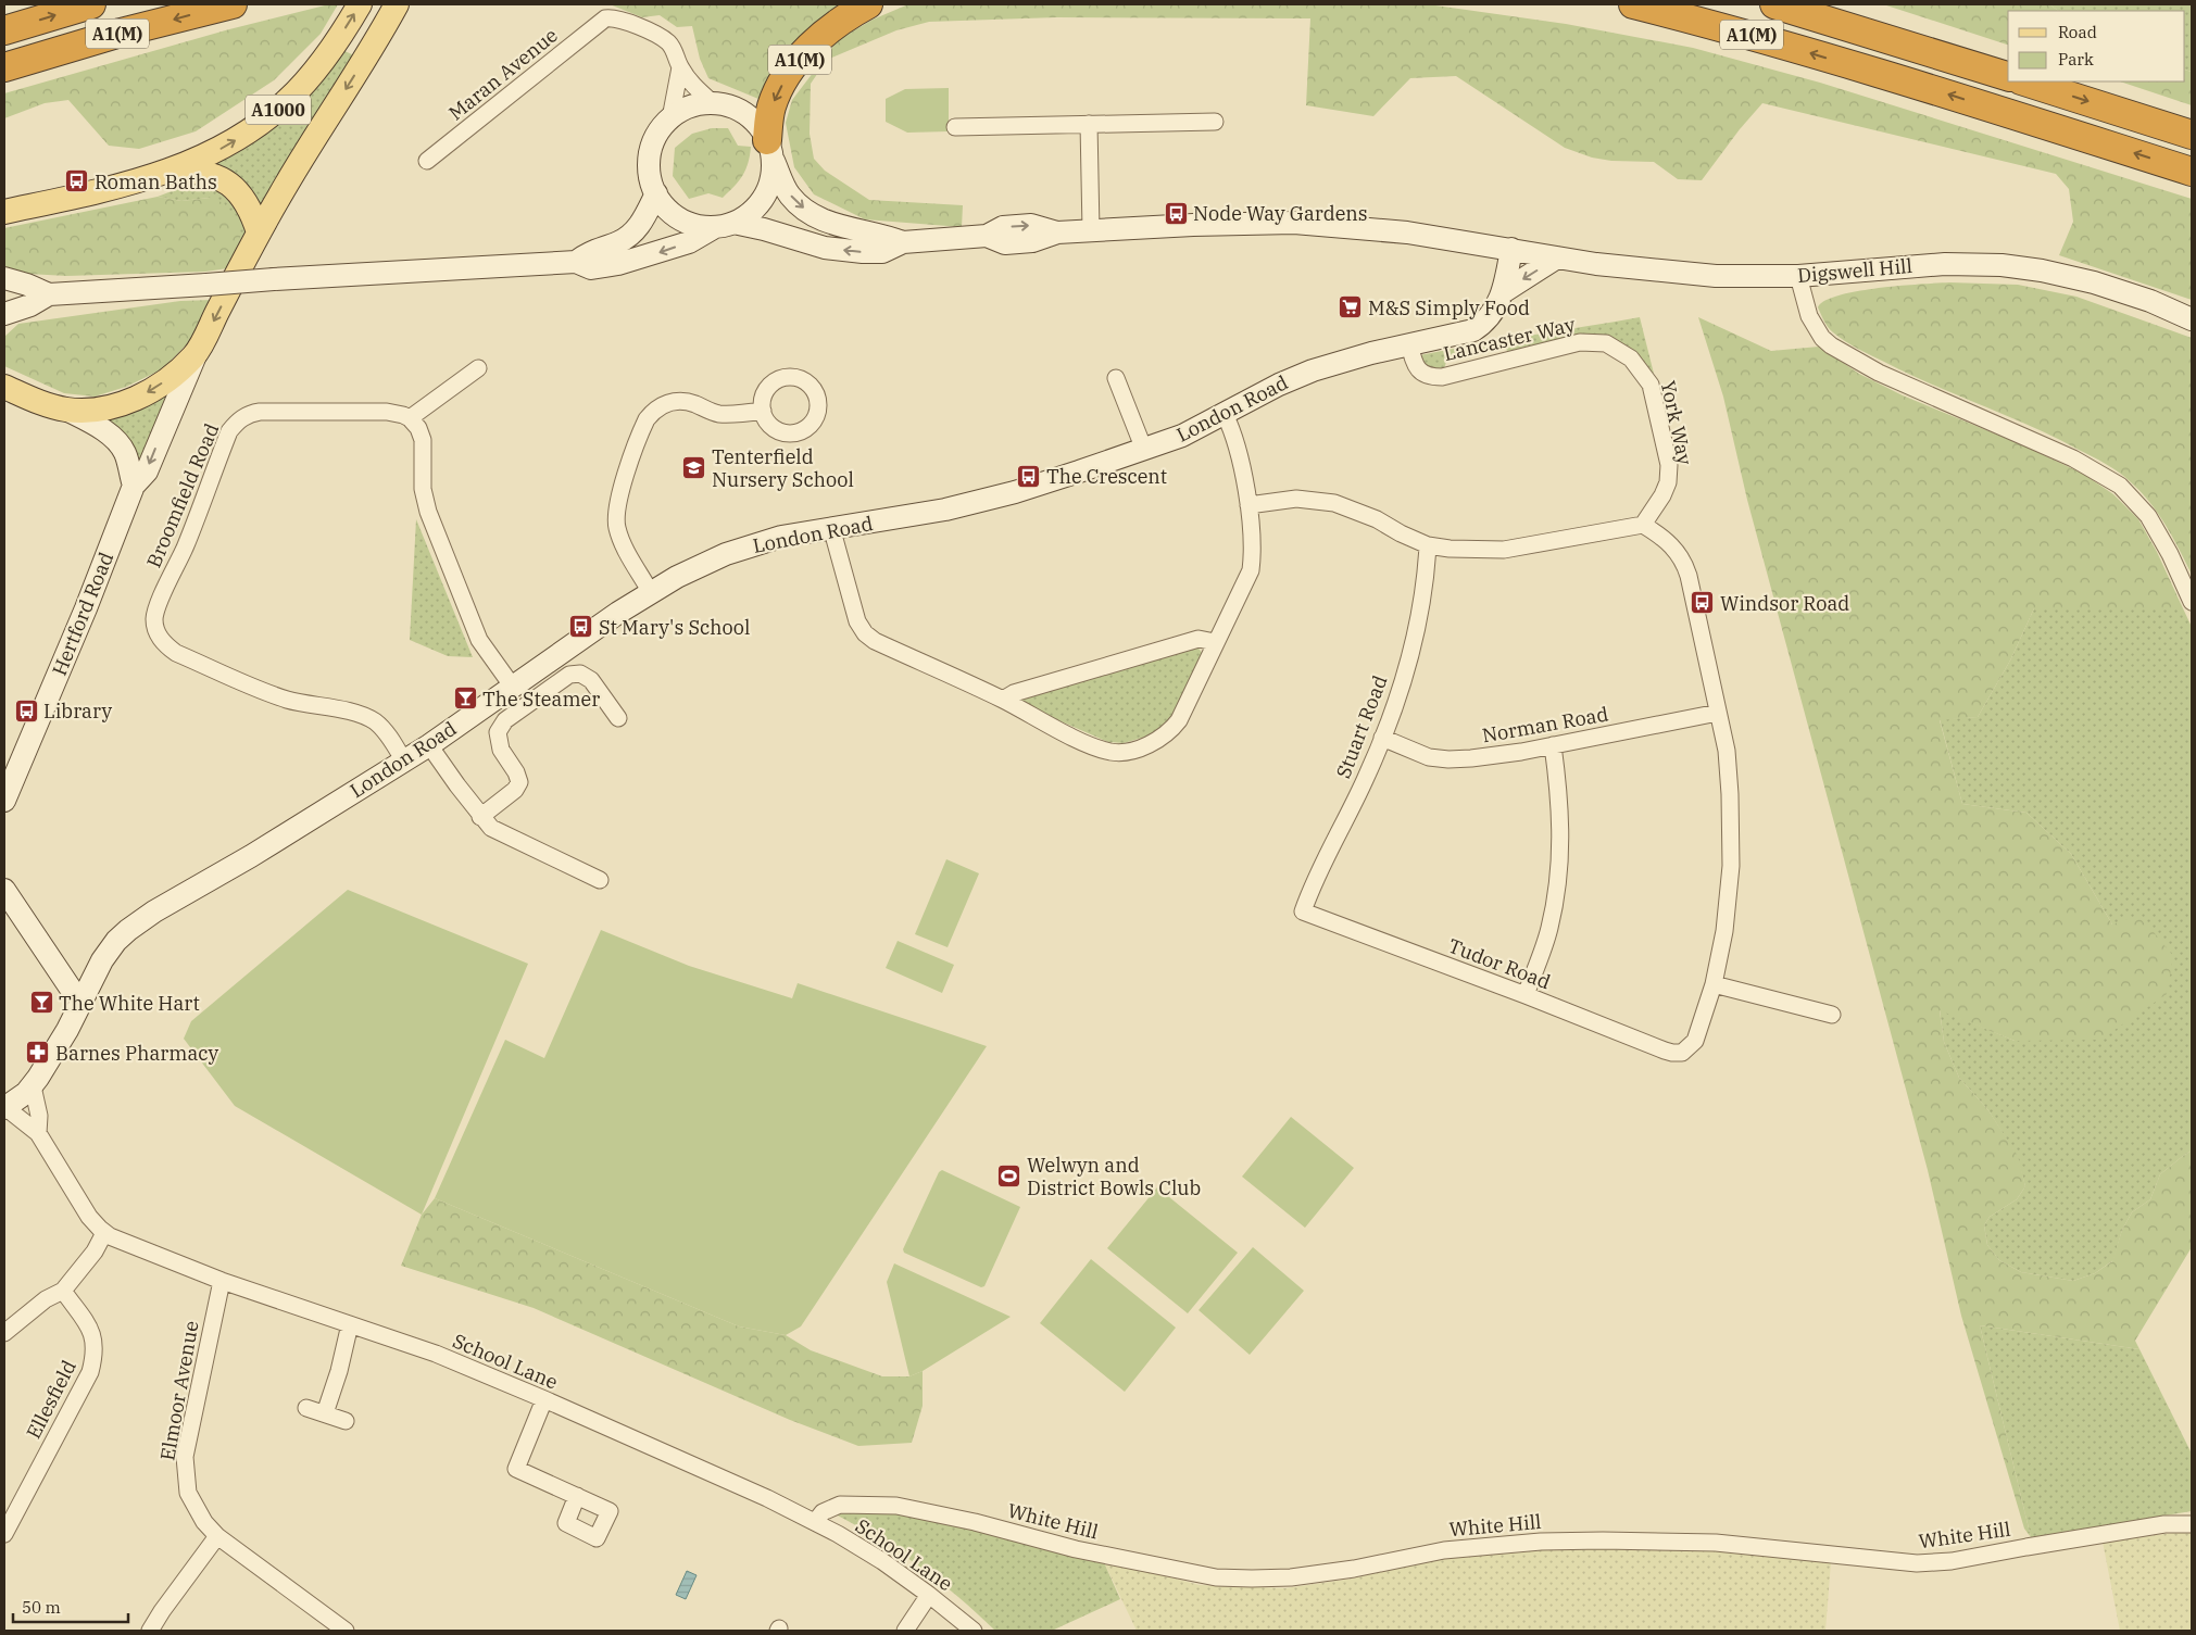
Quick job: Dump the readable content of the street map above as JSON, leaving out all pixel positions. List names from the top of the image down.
{
  "streets": {
    "highway": ["A1(M)"],
    "main road": [
      "A1000",
      "Digswell Hill",
      "London Road",
      "Hertford Road"
    ],
    "street": [
      "Maran Avenue",
      "Lancaster Way",
      "York Way",
      "Broomfield Road",
      "Norman Road",
      "Stuart Road",
      "Tudor Road",
      "School Lane",
      "Elmoor Avenue",
      "Ellesfield",
      "White Hill"
    ]
  },
  "crossings": [
    ["A1(M)", "Maran Avenue"],
    ["A1000", "Hertford Road"],
    ["Digswell Hill", "London Road"],
    ["Lancaster Way", "London Road"],
    ["Lancaster Way", "York Way"],
    ["London Road", "Broomfield Road"],
    ["London Road", "School Lane"],
    ["Norman Road", "Stuart Road"],
    ["Stuart Road", "Tudor Road"],
    ["School Lane", "Elmoor Avenue"],
    ["School Lane", "White Hill"]
  ],
  "places": {
    "bus stop": [
      "Roman Baths",
      "Node Way Gardens",
      "The Crescent",
      "Windsor Road",
      "St Mary's School",
      "Library"
    ],
    "supermarket": ["M&S Simply Food"],
    "school or university": ["Tenterfield Nursery School"],
    "bar": ["The Steamer", "The White Hart"],
    "pharmacy": ["Barnes Pharmacy"],
    "sports": ["Welwyn and District Bowls Club"]
  },
  "legend": ["Road", "Park"],
  "scale_bar": "50 m"
}
